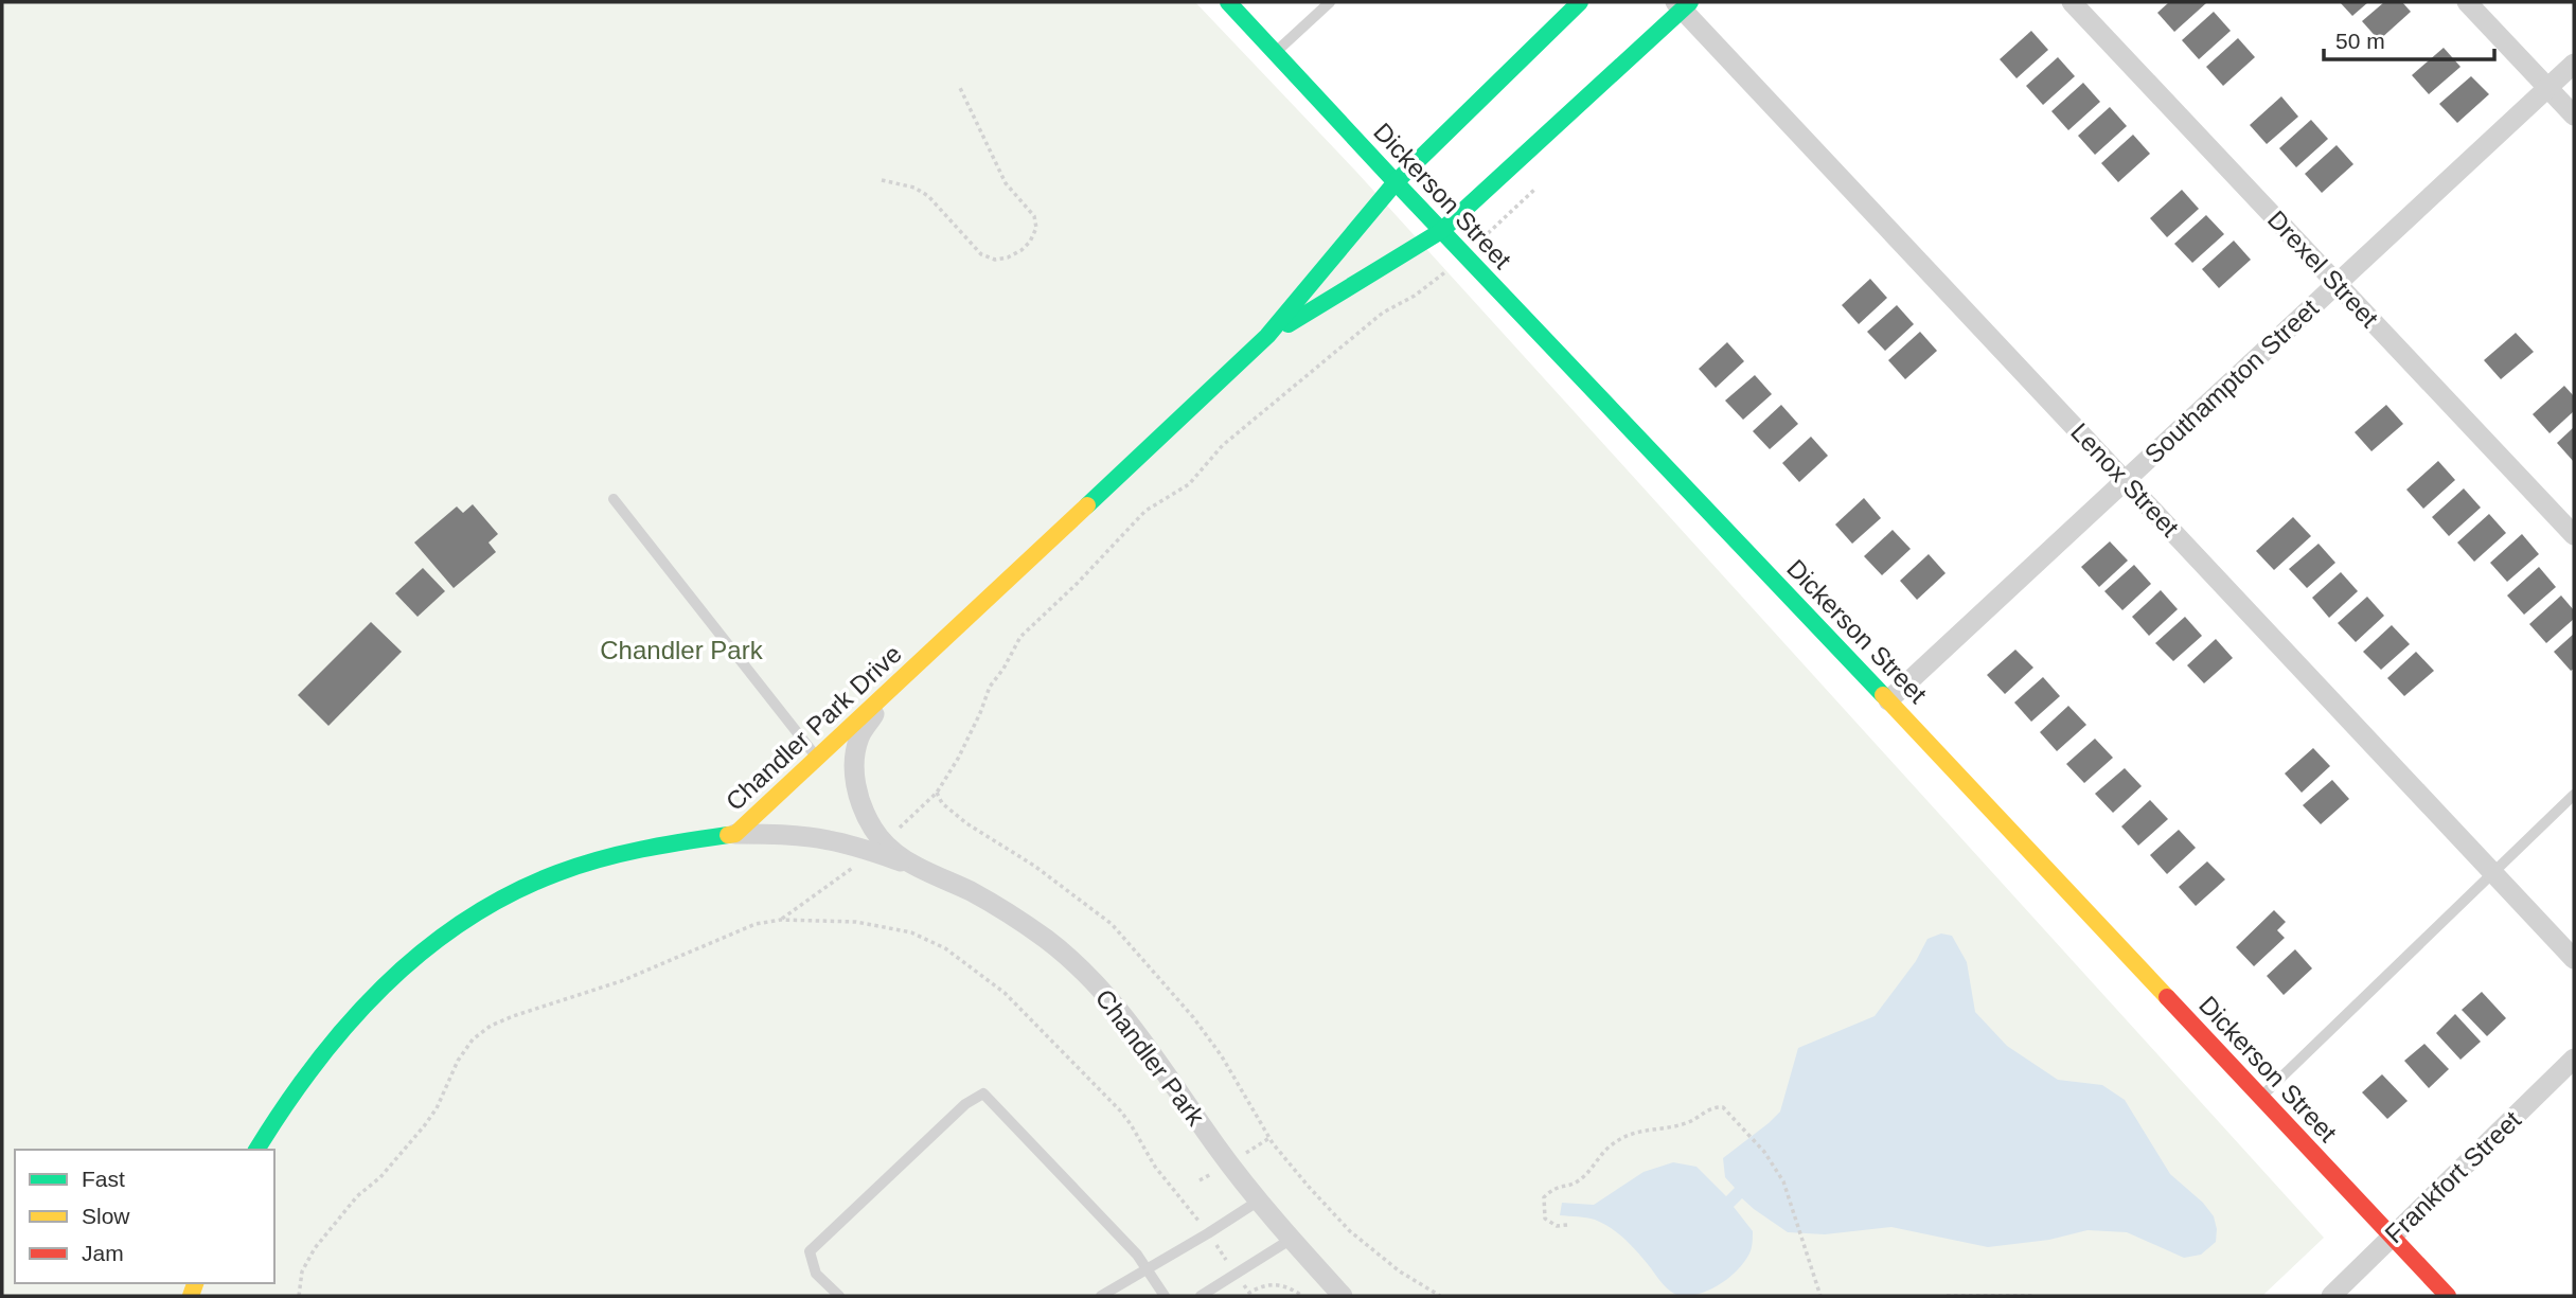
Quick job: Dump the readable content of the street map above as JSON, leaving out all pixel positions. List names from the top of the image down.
{
  "streets": {
    "street": [
      "Dickerson Street",
      "Drexel Street",
      "Southampton Street",
      "Lenox Street",
      "Chandler Park Drive",
      "Chandler Park",
      "Frankfort Street"
    ]
  },
  "crossings": [
    ["Dickerson Street", "Southampton Street"],
    ["Dickerson Street", "Chandler Park Drive"],
    ["Dickerson Street", "Frankfort Street"],
    ["Drexel Street", "Southampton Street"],
    ["Southampton Street", "Lenox Street"],
    ["Lenox Street", "Chandler Park Drive"],
    ["Chandler Park Drive", "Chandler Park"]
  ],
  "parks": ["Chandler Park"],
  "legend": ["Fast", "Slow", "Jam"],
  "scale_bar": "50 m"
}
